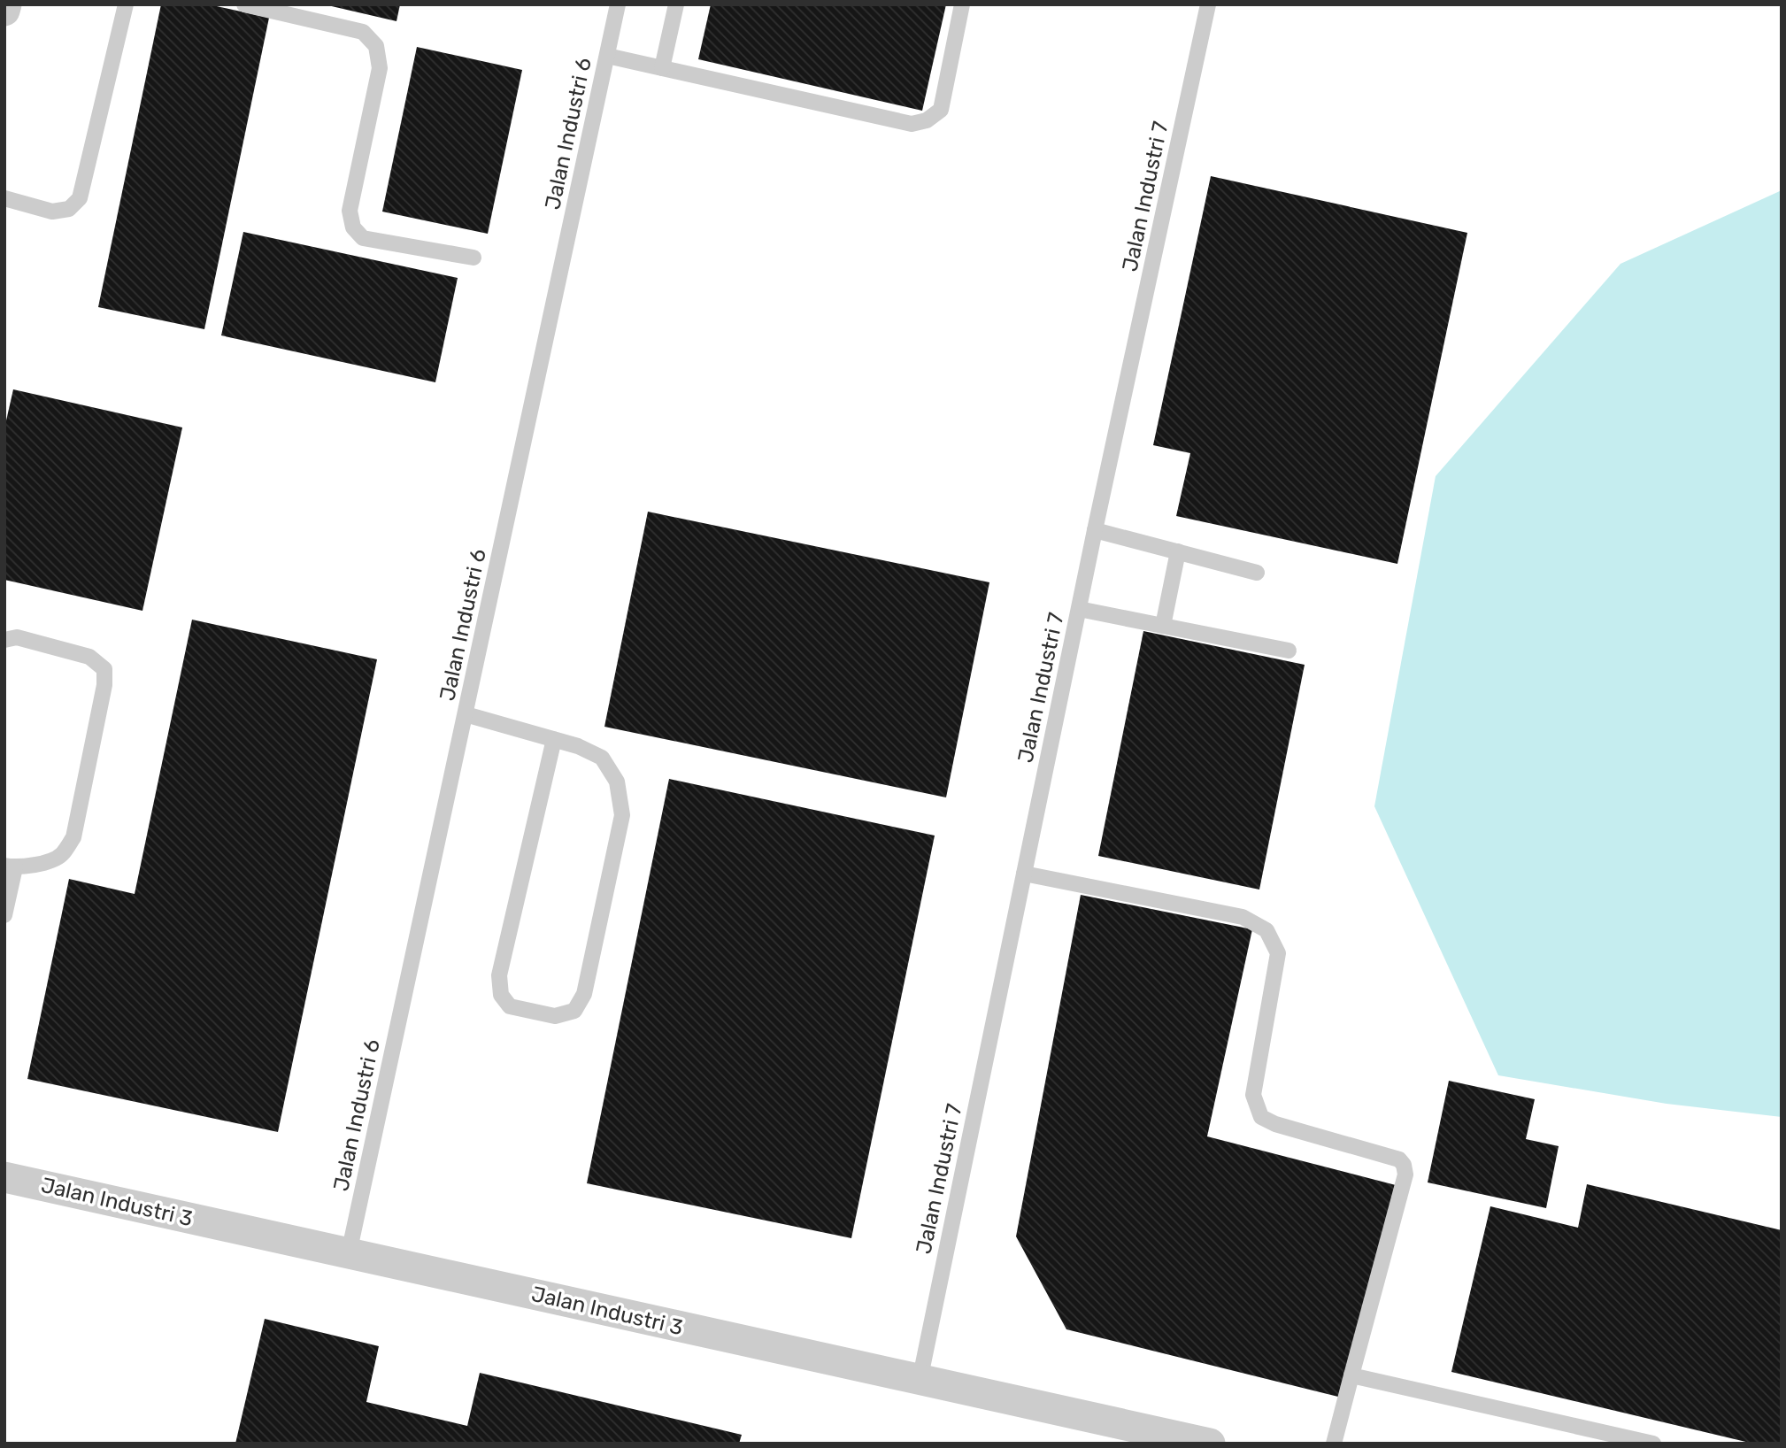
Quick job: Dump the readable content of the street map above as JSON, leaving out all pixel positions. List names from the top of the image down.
{
  "streets": {
    "street": ["Jalan Industri 3"],
    "lane": ["Jalan Industri 6", "Jalan Industri 7"]
  },
  "crossings": [
    ["Jalan Industri 6", "Jalan Industri 3"],
    ["Jalan Industri 7", "Jalan Industri 3"]
  ]
}
